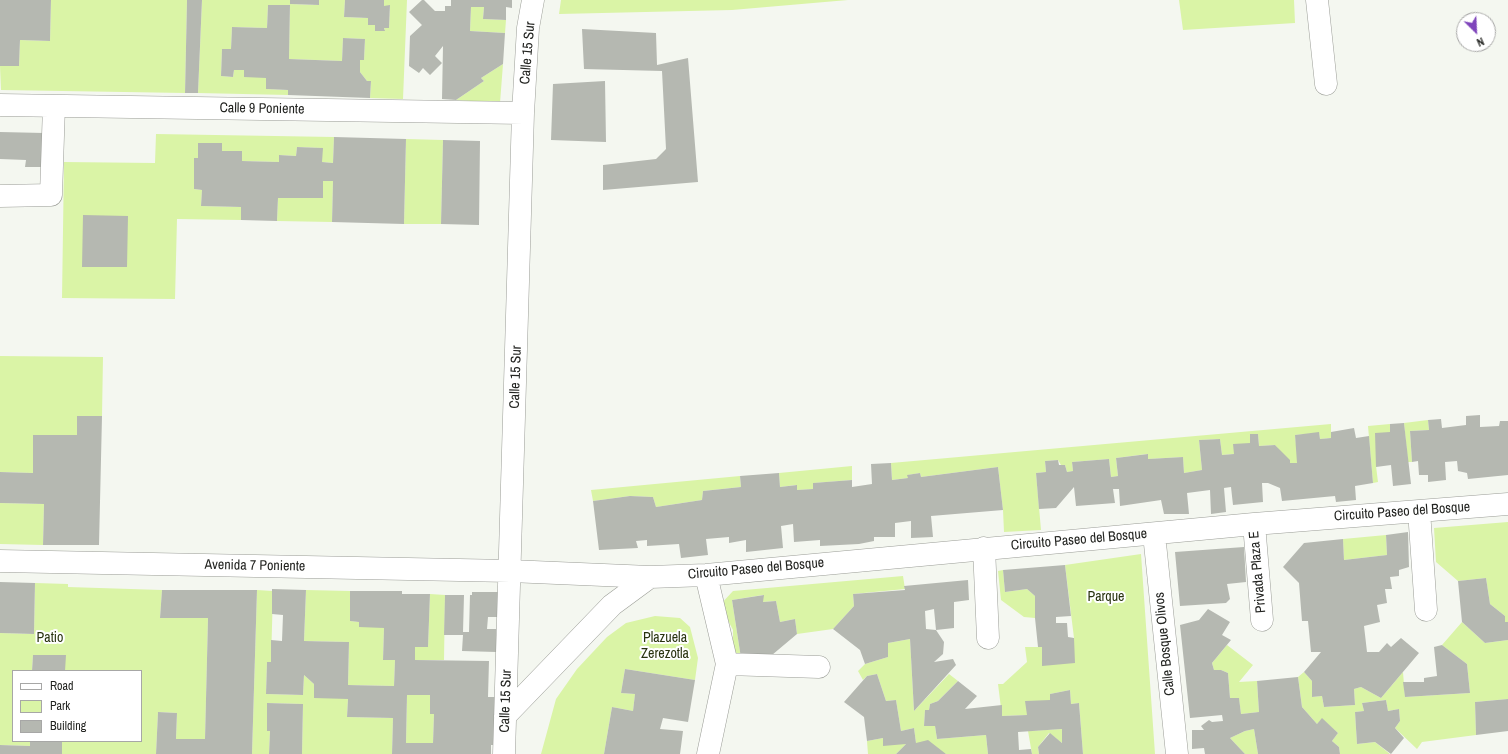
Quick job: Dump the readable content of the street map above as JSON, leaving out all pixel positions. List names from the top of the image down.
{
  "streets": {
    "street": [
      "Calle 15 Sur",
      "Calle 9 Poniente",
      "Circuito Paseo del Bosque",
      "Avenida 7 Poniente",
      "Privada Plaza E",
      "Calle Bosque Olivos"
    ]
  },
  "crossings": [
    ["Calle 15 Sur", "Calle 9 Poniente"],
    ["Calle 15 Sur", "Circuito Paseo del Bosque"],
    ["Calle 15 Sur", "Avenida 7 Poniente"],
    ["Circuito Paseo del Bosque", "Avenida 7 Poniente"],
    ["Circuito Paseo del Bosque", "Privada Plaza E"],
    ["Circuito Paseo del Bosque", "Calle Bosque Olivos"]
  ],
  "parks": ["Parque", "Patio", "Plazuela Zerezotla"],
  "legend": ["Road", "Park", "Building"],
  "north": "bottom right"
}
